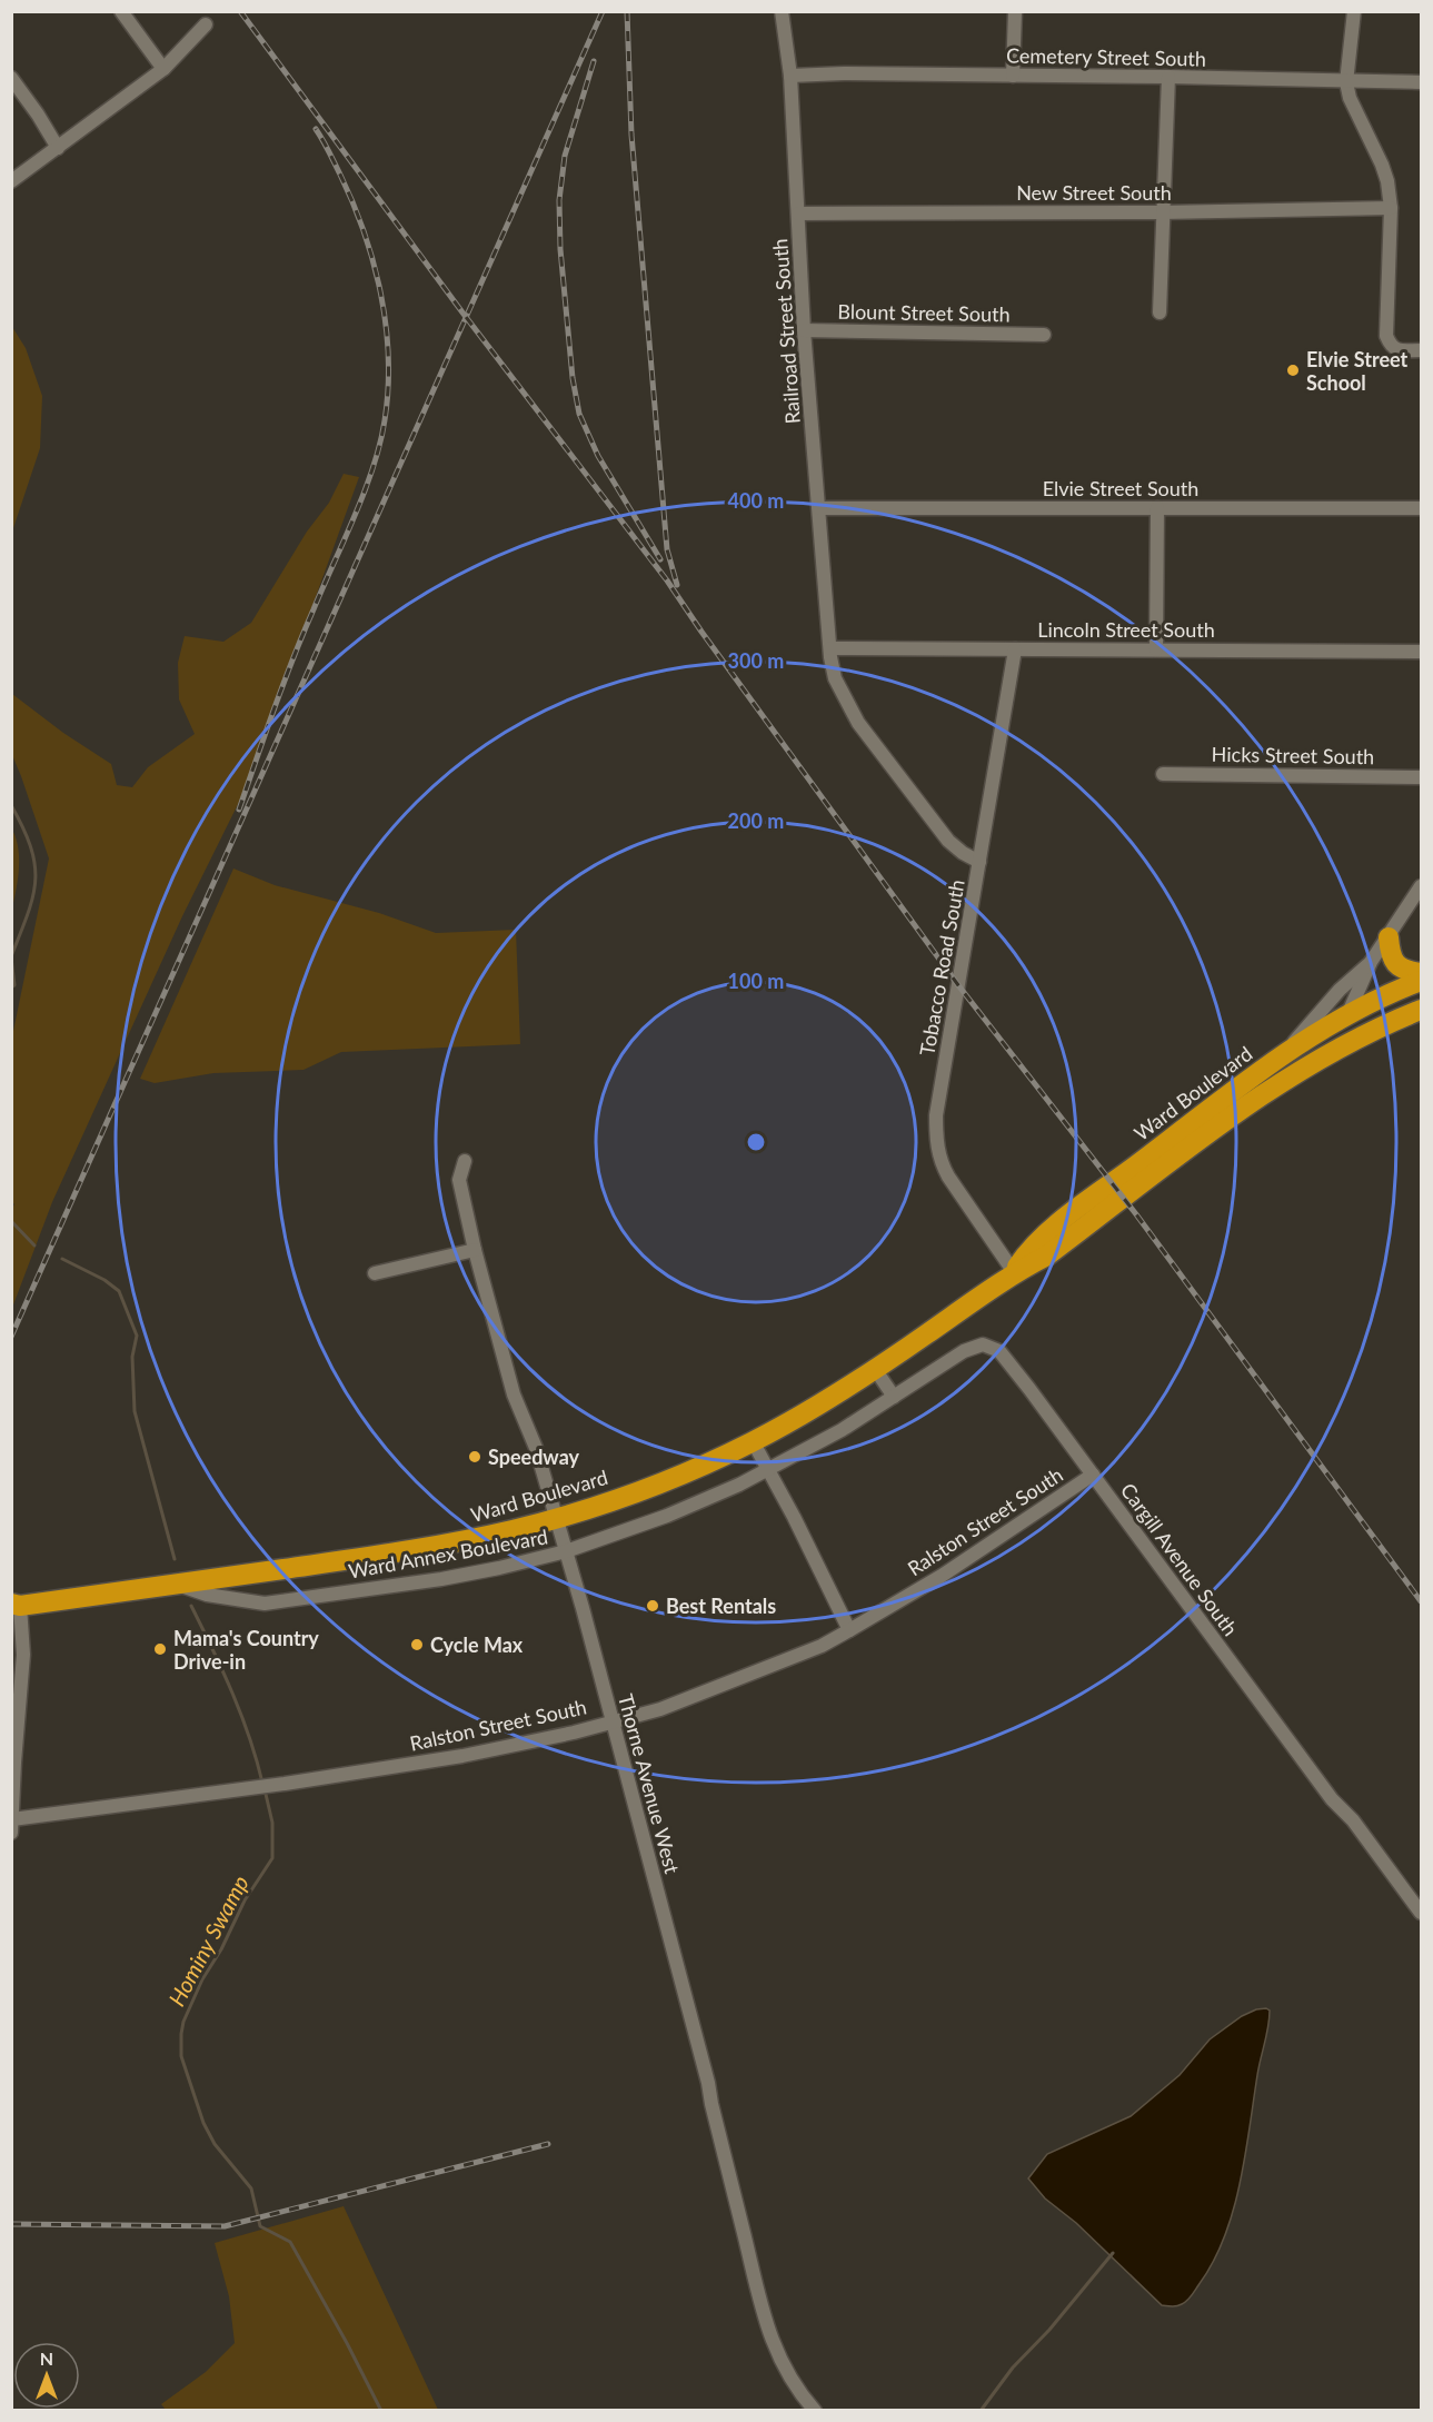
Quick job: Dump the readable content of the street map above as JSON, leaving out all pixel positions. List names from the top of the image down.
{
  "streets": {
    "highway": ["Ward Boulevard"],
    "street": [
      "Cemetery Street South",
      "New Street South",
      "Blount Street South",
      "Railroad Street South",
      "Elvie Street South",
      "Lincoln Street South",
      "Hicks Street South",
      "Tobacco Road South",
      "Ralston Street South",
      "Ward Annex Boulevard",
      "Cargill Avenue South",
      "Thorne Avenue West"
    ]
  },
  "crossings": [
    ["Cemetery Street South", "Railroad Street South"],
    ["New Street South", "Railroad Street South"],
    ["Blount Street South", "Railroad Street South"],
    ["Railroad Street South", "Elvie Street South"],
    ["Railroad Street South", "Lincoln Street South"],
    ["Railroad Street South", "Tobacco Road South"],
    ["Lincoln Street South", "Tobacco Road South"],
    ["Tobacco Road South", "Ward Boulevard"],
    ["Ward Boulevard", "Ward Annex Boulevard"],
    ["Ward Boulevard", "Thorne Avenue West"],
    ["Ralston Street South", "Cargill Avenue South"],
    ["Ralston Street South", "Thorne Avenue West"],
    ["Ward Annex Boulevard", "Cargill Avenue South"],
    ["Ward Annex Boulevard", "Thorne Avenue West"]
  ],
  "water": ["Hominy Swamp"],
  "places": [
    "Elvie Street School",
    "Speedway",
    "Best Rentals",
    "Cycle Max",
    "Mama's Country Drive-in"
  ],
  "north": "top",
  "rings": [
    "400 m",
    "300 m",
    "200 m",
    "100 m"
  ]
}
